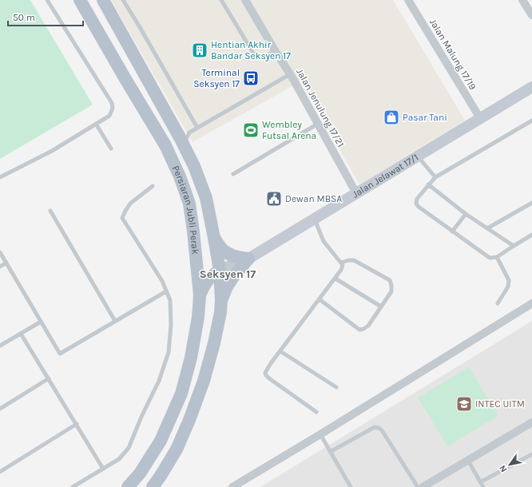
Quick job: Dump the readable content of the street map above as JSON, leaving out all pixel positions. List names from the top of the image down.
{
  "streets": {
    "main road": ["Persiaran Jubli Perak"],
    "street": ["Jalan Malung 17/19", "Jalan Jenulung 17/21", "Jalan Jelawat 17/1"]
  },
  "crossings": [
    ["Jalan Malung 17/19", "Jalan Jelawat 17/1"],
    ["Jalan Jenulung 17/21", "Jalan Jelawat 17/1"],
    ["Jalan Jelawat 17/1", "Persiaran Jubli Perak"]
  ],
  "districts": ["Seksyen 17"],
  "places": {
    "building": ["Hentian Akhir Bandar Seksyen 17"],
    "bus stop": ["Terminal Seksyen 17"],
    "shop": ["Pasar Tani"],
    "sports": ["Wembley Futsal Arena"],
    "public building": ["Dewan MBSA"],
    "school or university": ["INTEC UITM"]
  },
  "scale_bar": "50 m",
  "north": "bottom left"
}
